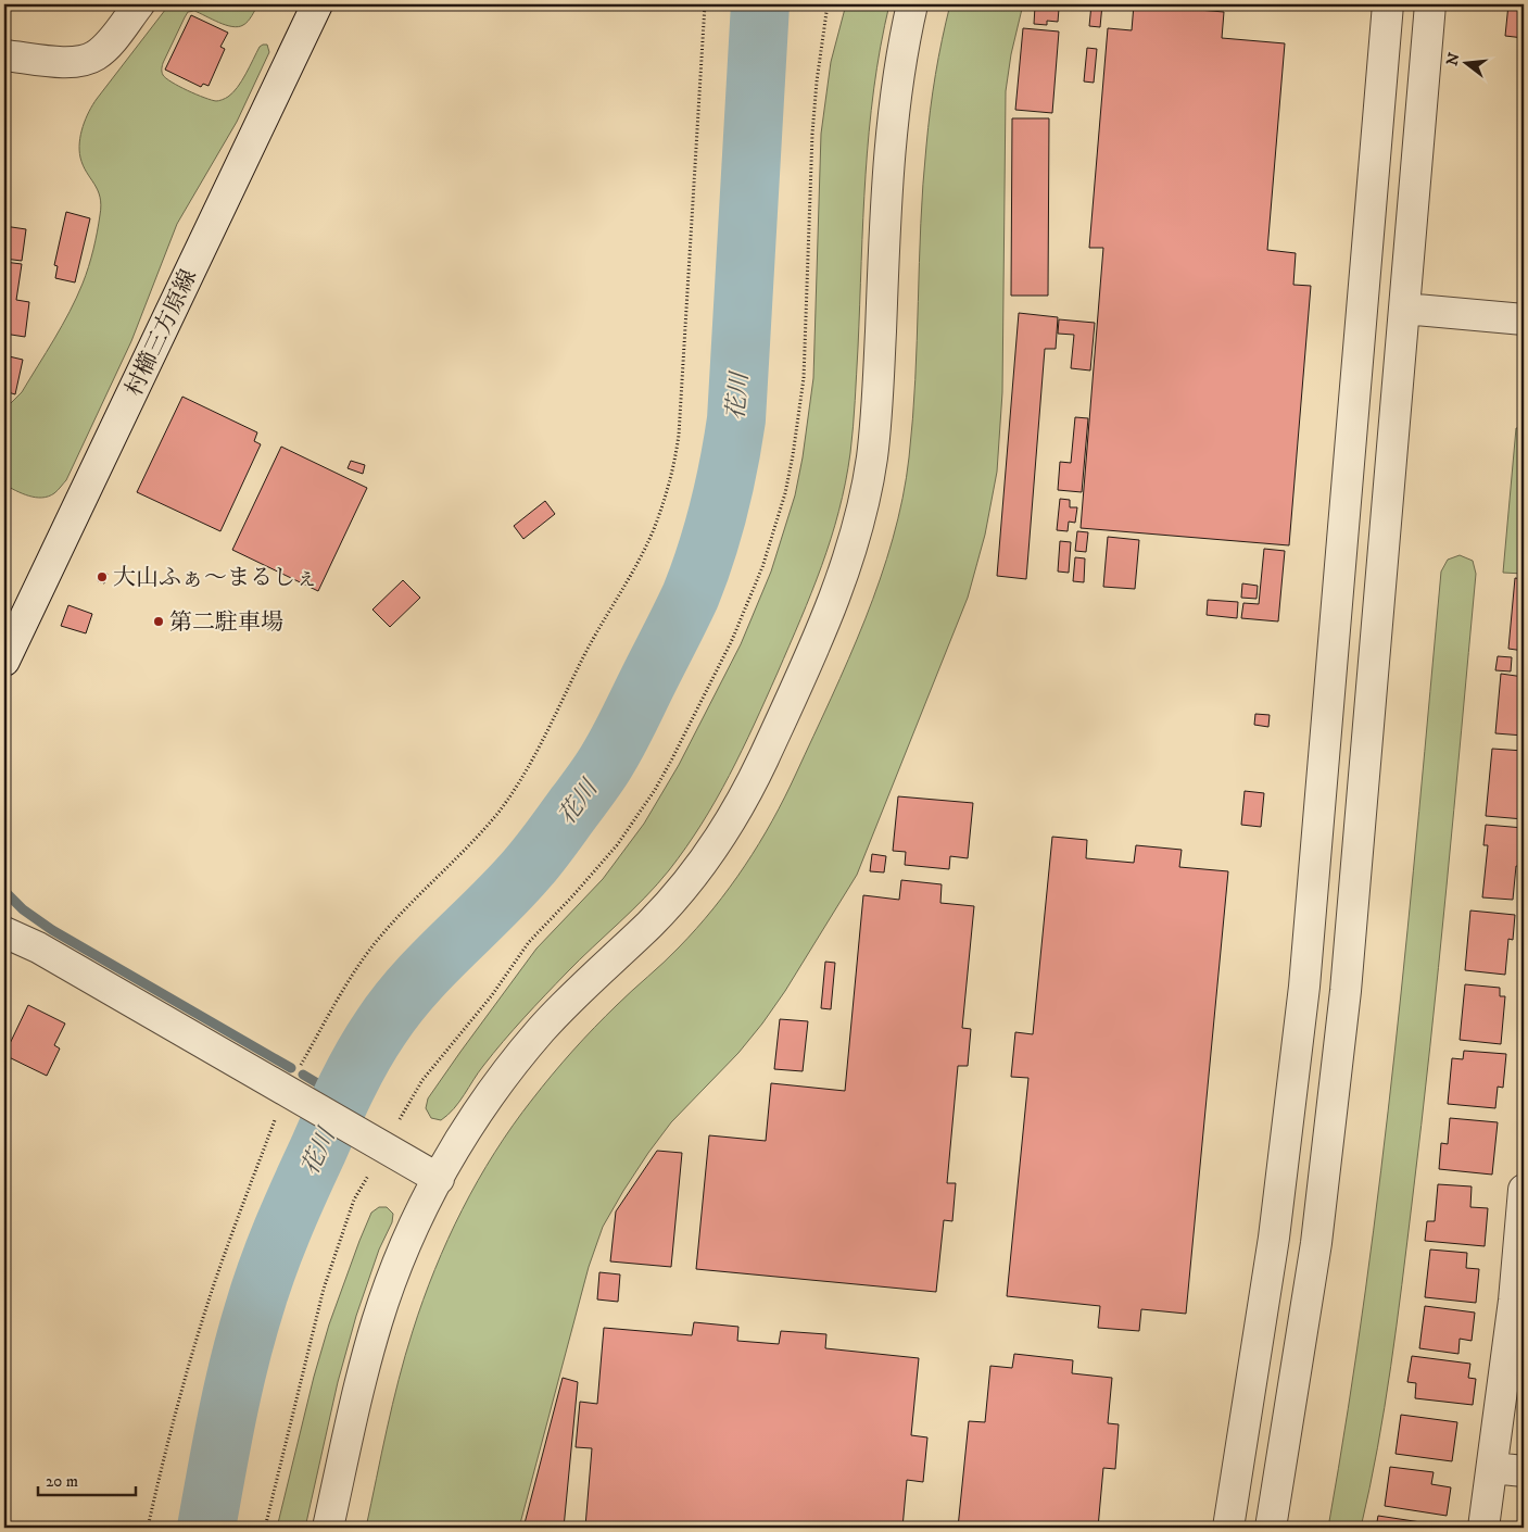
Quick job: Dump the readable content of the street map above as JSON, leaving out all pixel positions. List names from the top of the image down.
{
  "streets": {
    "street": ["村櫛三方原線"]
  },
  "water": ["花川"],
  "places": ["大山ふぁ～まるしぇ", "第二駐車場"],
  "scale_bar": "20 m",
  "north": "left"
}
